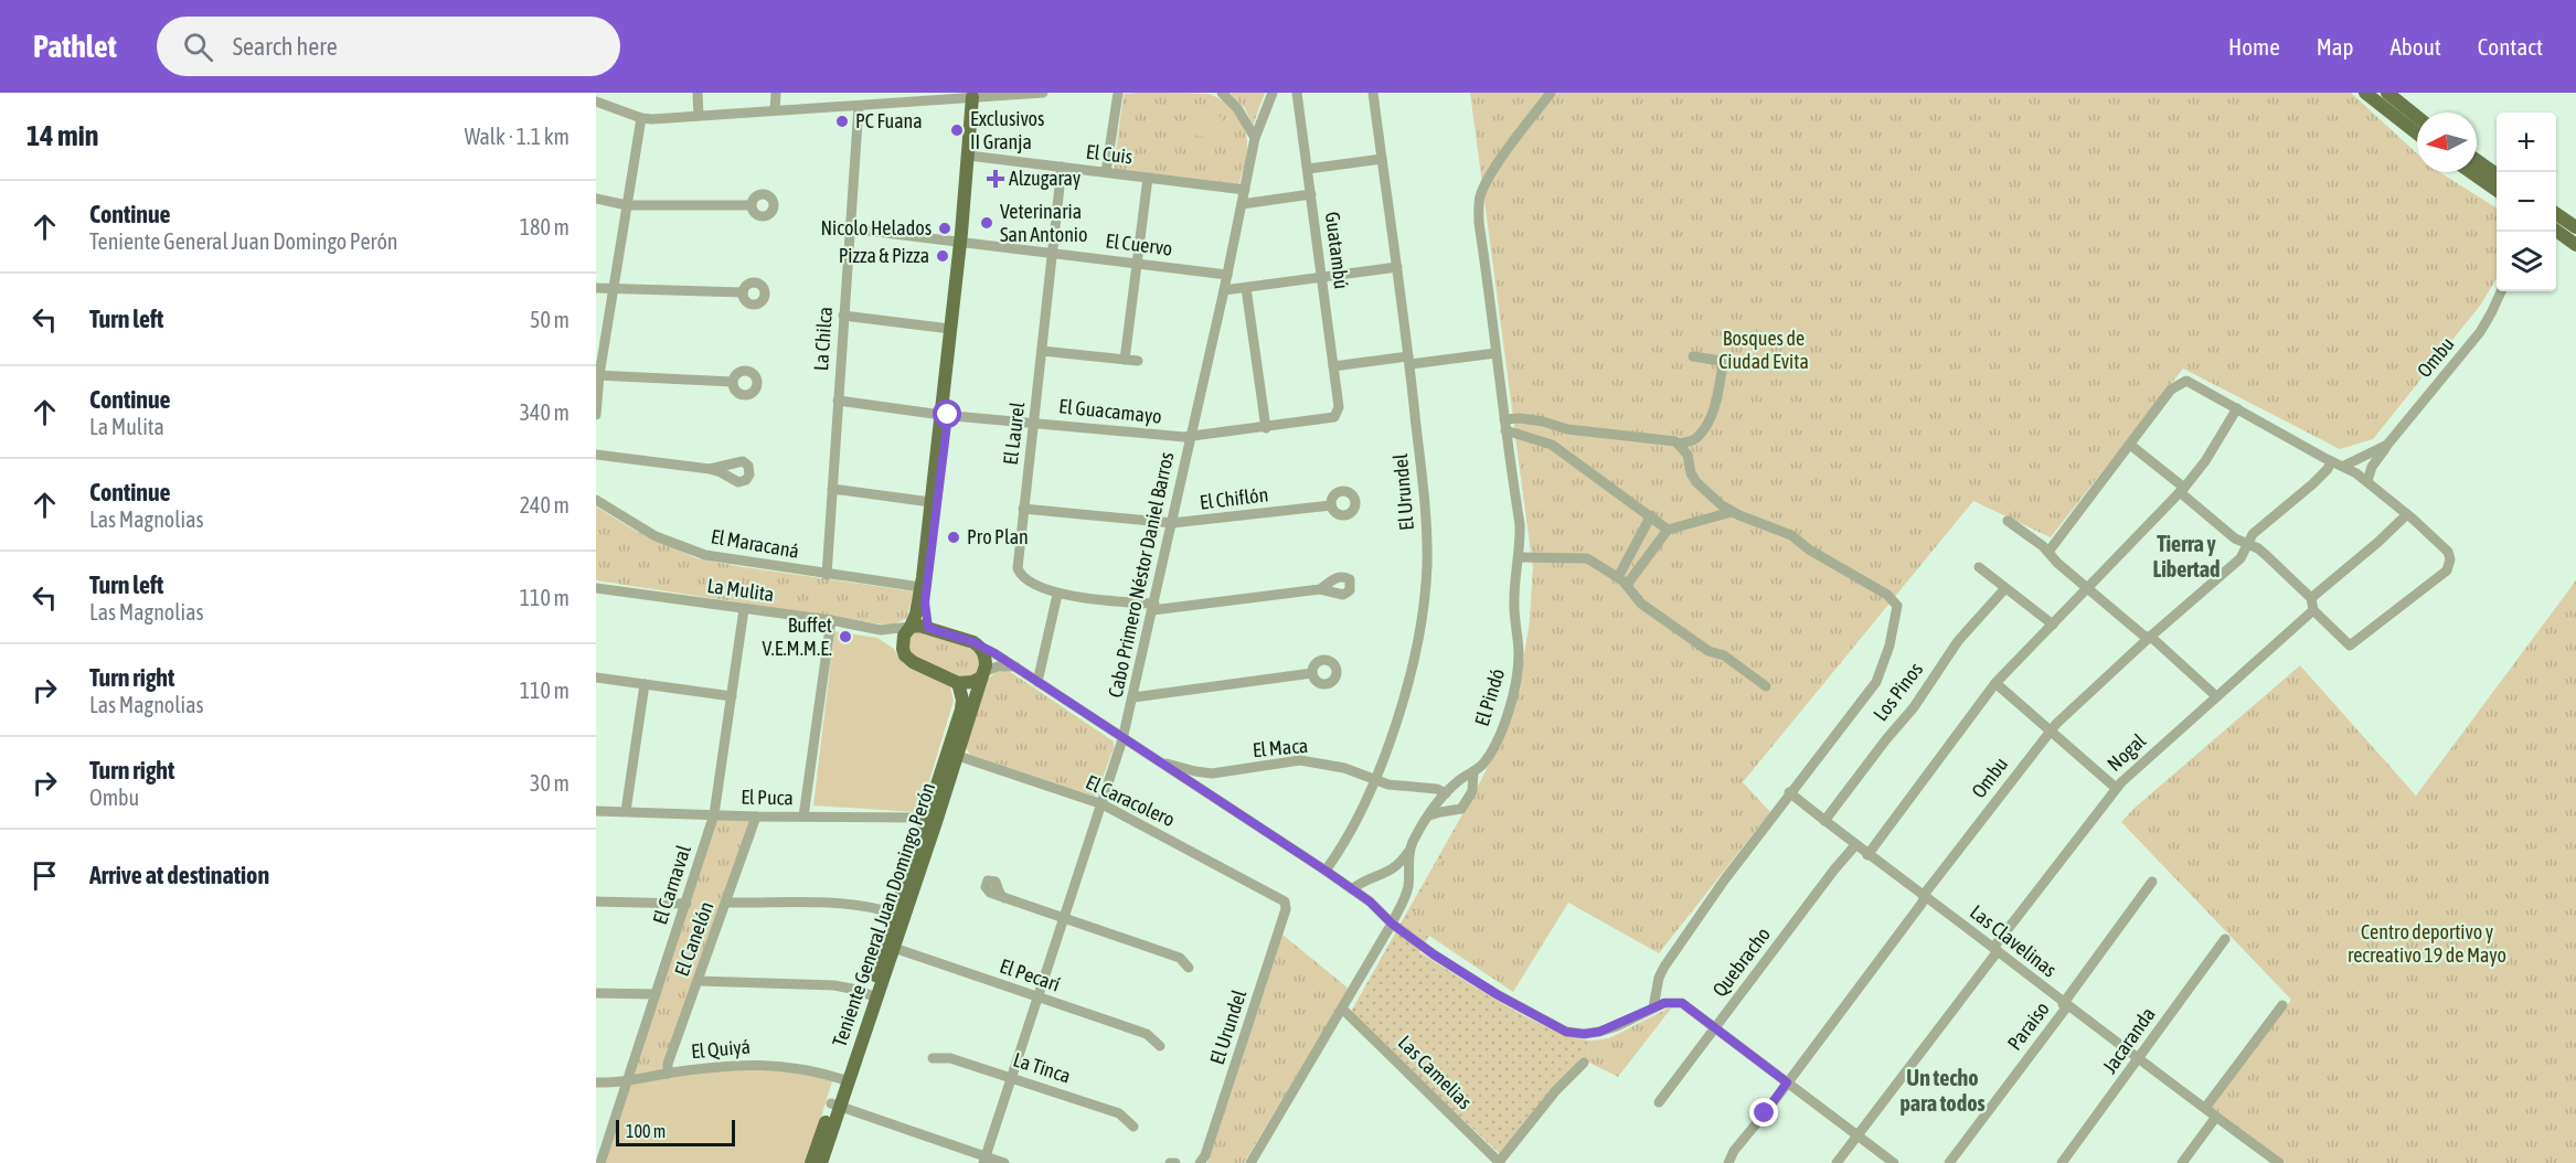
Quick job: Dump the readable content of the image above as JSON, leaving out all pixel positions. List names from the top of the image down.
{
  "streets": {
    "main road": ["Teniente General Juan Domingo Perón"],
    "street": [
      "El Cuis",
      "El Cuervo",
      "Guatambú",
      "La Chilca",
      "Ombu",
      "El Guacamayo",
      "El Laurel",
      "El Urundel",
      "El Chiflón",
      "El Maracaná",
      "Cabo Primero Néstor Daniel Barros",
      "La Mulita",
      "Los Pinos",
      "El Pindó",
      "El Maca",
      "Nogal",
      "El Puca",
      "El Caracolero",
      "El Carnaval",
      "El Canelón",
      "Las Clavelinas",
      "Quebracho",
      "El Pecarí",
      "Paraiso",
      "Jacaranda",
      "El Quiyá",
      "La Tinca",
      "Las Camelias"
    ]
  },
  "crossings": [
    ["El Cuis", "El Laurel"],
    ["El Cuis", "Cabo Primero Néstor Daniel Barros"],
    ["El Cuervo", "La Chilca"],
    ["El Cuervo", "El Laurel"],
    ["El Cuervo", "Cabo Primero Néstor Daniel Barros"],
    ["Guatambú", "El Guacamayo"],
    ["La Chilca", "El Guacamayo"],
    ["La Chilca", "El Maracaná"],
    ["Ombu", "Las Clavelinas"],
    ["El Guacamayo", "El Laurel"],
    ["El Guacamayo", "Cabo Primero Néstor Daniel Barros"],
    ["El Laurel", "El Chiflón"],
    ["El Urundel", "El Maca"],
    ["El Urundel", "El Caracolero"],
    ["El Chiflón", "Cabo Primero Néstor Daniel Barros"],
    ["Cabo Primero Néstor Daniel Barros", "El Caracolero"],
    ["Cabo Primero Néstor Daniel Barros", "El Pecarí"],
    ["Cabo Primero Néstor Daniel Barros", "La Tinca"],
    ["La Mulita", "El Carnaval"],
    ["Los Pinos", "Las Clavelinas"],
    ["El Pindó", "El Maca"],
    ["El Pindó", "Las Camelias"],
    ["Nogal", "Las Clavelinas"],
    ["El Puca", "El Carnaval"],
    ["El Puca", "Teniente General Juan Domingo Perón"],
    ["El Puca", "El Canelón"],
    ["El Caracolero", "Teniente General Juan Domingo Perón"],
    ["El Carnaval", "El Quiyá"],
    ["Teniente General Juan Domingo Perón", "El Pecarí"],
    ["Teniente General Juan Domingo Perón", "El Quiyá"],
    ["El Canelón", "El Quiyá"],
    ["Las Clavelinas", "Quebracho"],
    ["Las Clavelinas", "Paraiso"],
    ["Las Clavelinas", "Jacaranda"]
  ],
  "districts": ["Tierra y Libertad", "Un techo para todos"],
  "parks": ["Bosques de Ciudad Evita", "Centro deportivo y recreativo 19 de Mayo"],
  "places": {
    "other": [
      "PC Fuana",
      "Exclusivos II Granja",
      "Veterinaria San Antonio",
      "Nicolo Helados",
      "Pizza & Pizza",
      "Pro Plan",
      "Buffet V.E.M.M.E."
    ],
    "health": ["Alzugaray"]
  },
  "scale_bar": "100 m",
  "north": "left",
  "page": {
    "header": "Pathlet",
    "search": "Search here",
    "nav": [
      "Home",
      "Map",
      "About",
      "Contact"
    ],
    "heading": ["14 min", "Walk · 1.1 km"],
    "map_buttons": ["+", "−"],
    "list": [
      ["Continue", "Teniente General Juan Domingo Perón", "180 m"],
      ["Turn left", "50 m"],
      ["Continue", "La Mulita", "340 m"],
      ["Continue", "Las Magnolias", "240 m"],
      ["Turn left", "Las Magnolias", "110 m"],
      ["Turn right", "Las Magnolias", "110 m"],
      ["Turn right", "Ombu", "30 m"],
      "Arrive at destination"
    ],
    "scale": "100 m"
  }
}
